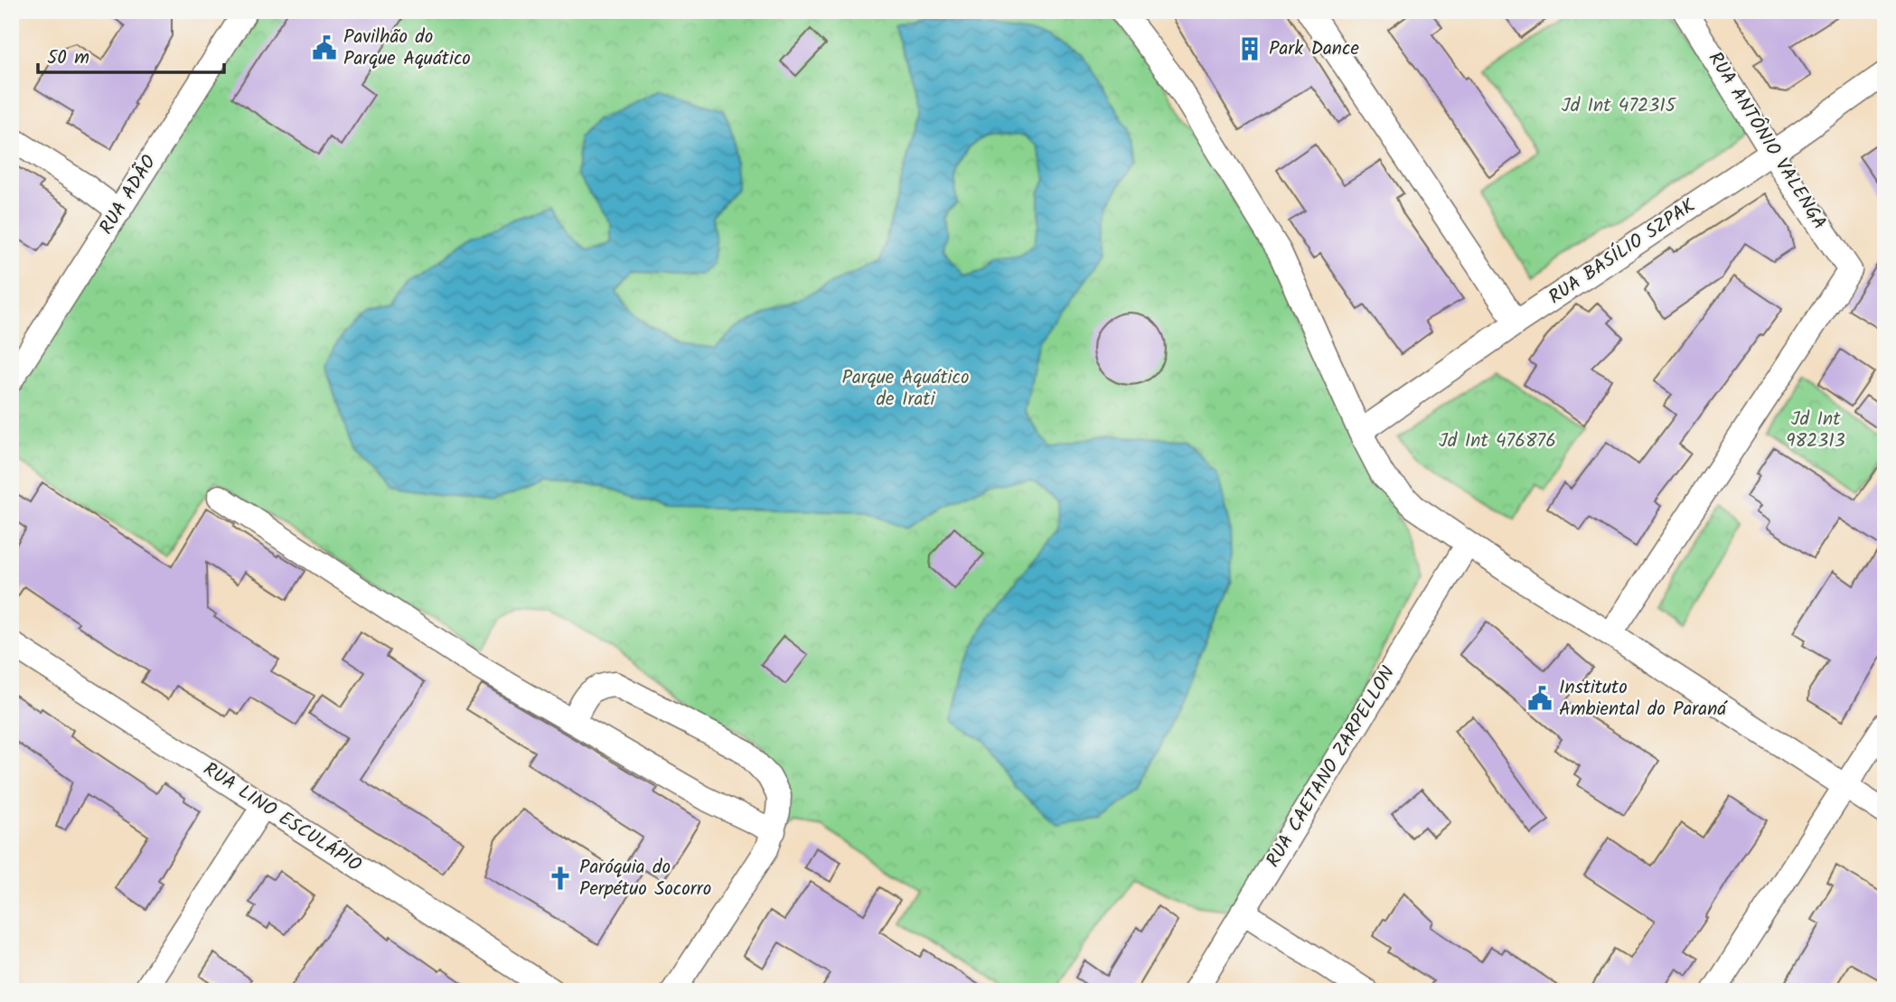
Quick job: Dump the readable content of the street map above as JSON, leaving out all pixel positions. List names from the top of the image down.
{
  "streets": {
    "street": [
      "RUA ANTÔNIO VALENGA",
      "RUA ADÃO",
      "RUA BASÍLIO SZPAK",
      "RUA CAETANO ZARPELLON",
      "RUA LINO ESCULÁPIO"
    ]
  },
  "crossings": [
    ["RUA ANTÔNIO VALENGA", "RUA BASÍLIO SZPAK"]
  ],
  "parks": [
    "Jd Int 472315",
    "Parque Aquático de Irati",
    "Jd Int 982313",
    "Jd Int 476876"
  ],
  "places": {
    "public building": ["Pavilhão do Parque Aquático", "Instituto Ambiental do Paraná"],
    "building": ["Park Dance"],
    "church": ["Paróquia do Perpétuo Socorro"]
  },
  "scale_bar": "50 m"
}
